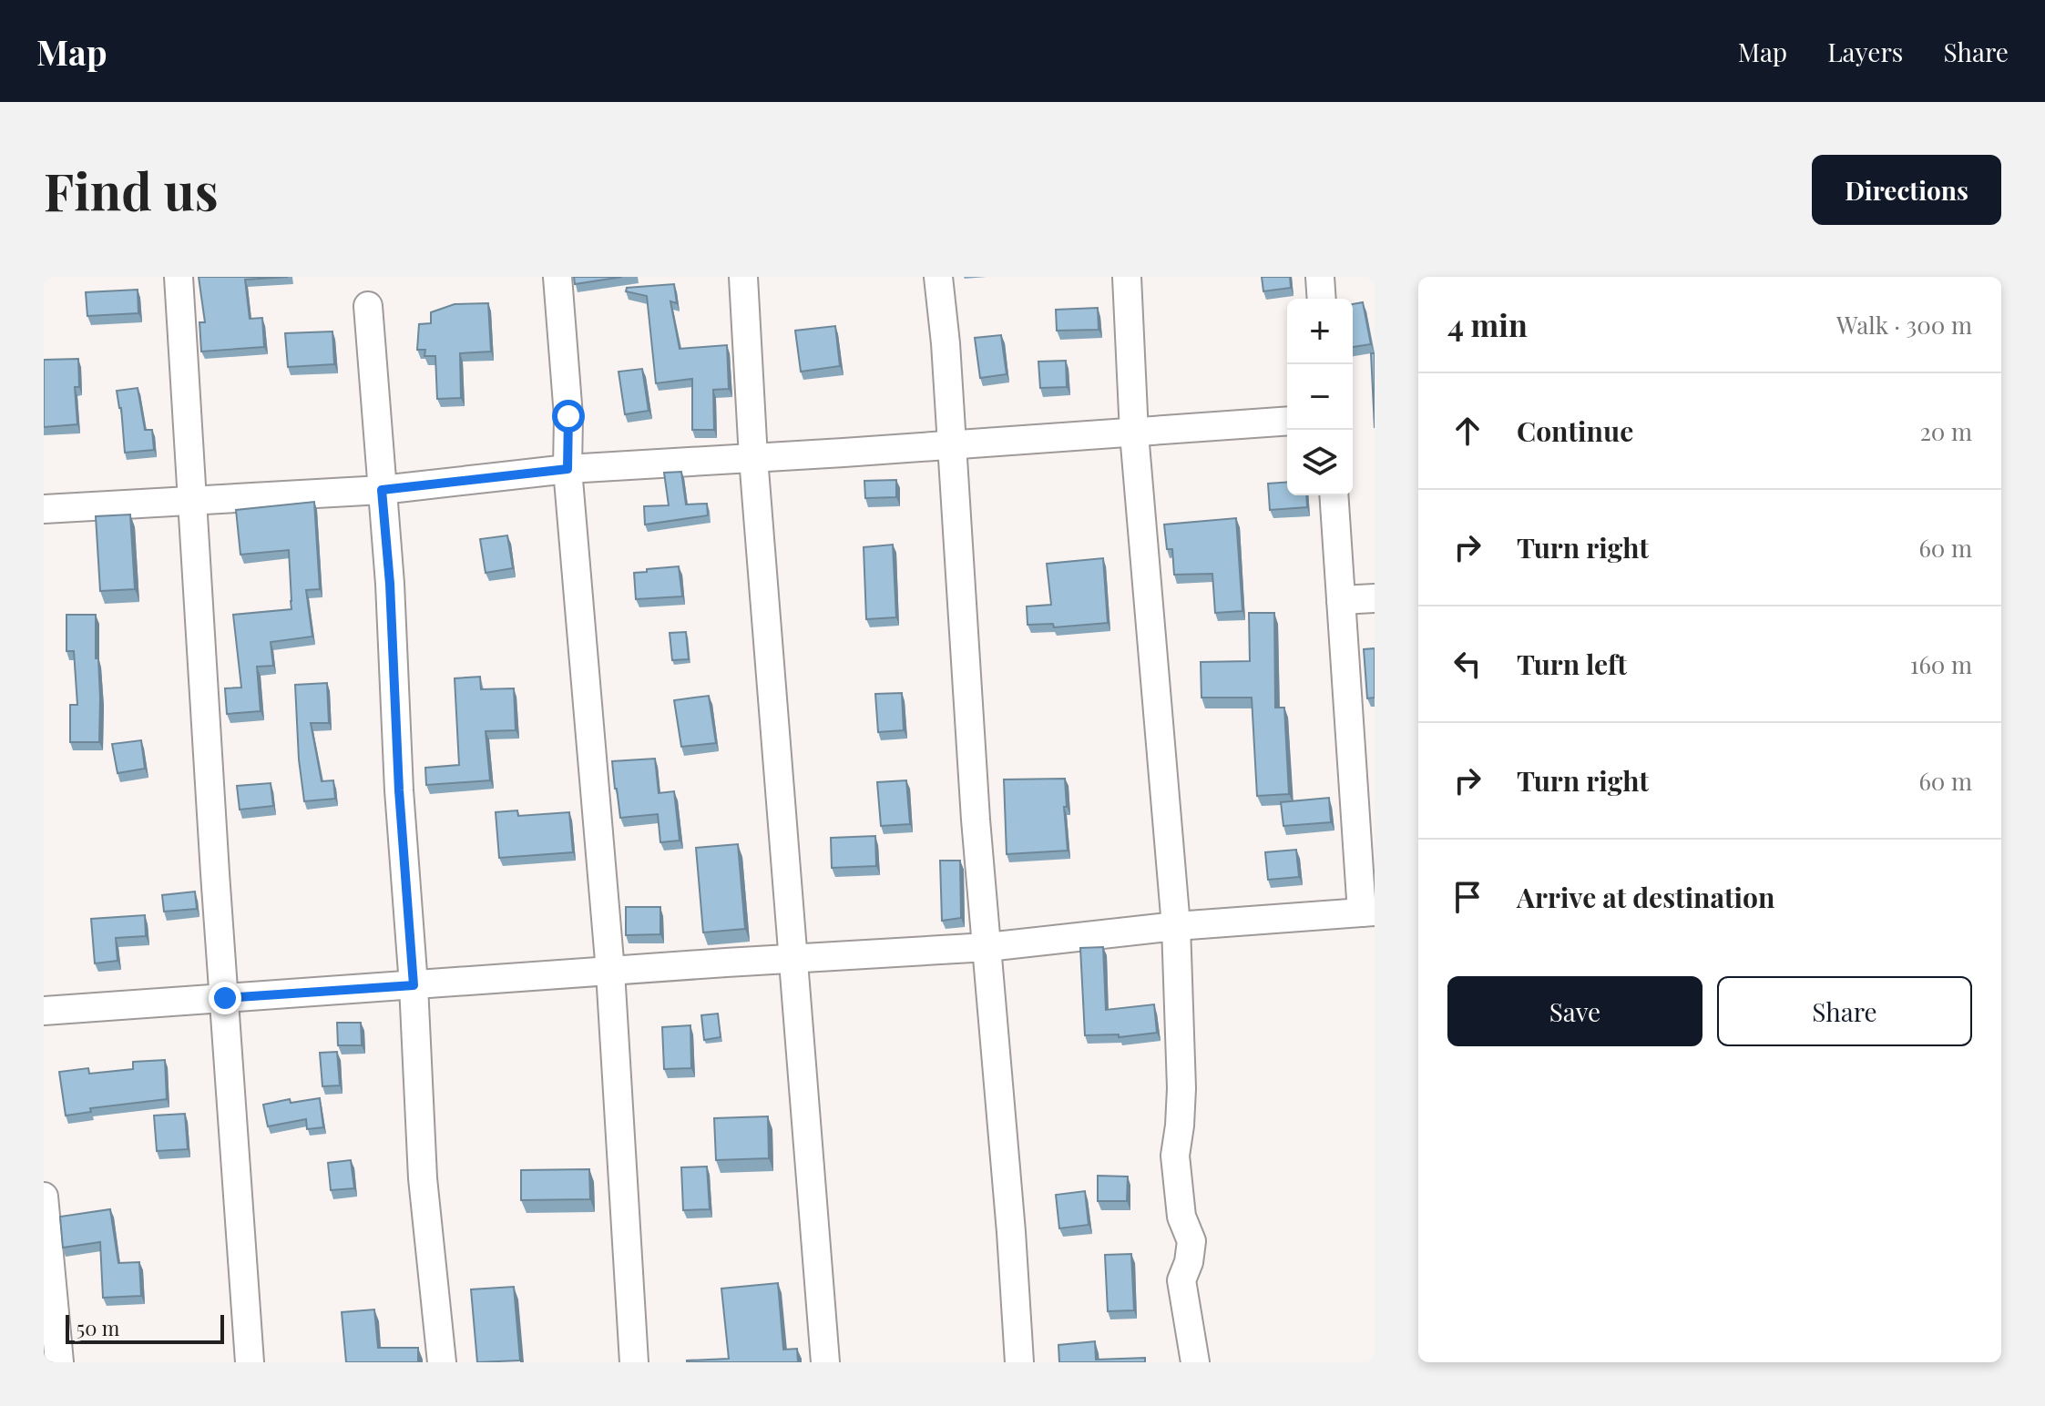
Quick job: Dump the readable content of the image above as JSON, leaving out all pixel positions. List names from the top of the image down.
{
  "scale_bar": "50 m",
  "page": {
    "header": "Map",
    "nav": ["Map", "Layers", "Share"],
    "buttons": [
      "Directions",
      ["Save", "Share"]
    ],
    "title": "Find us",
    "heading": ["4 min", "Walk · 300 m"],
    "map_buttons": ["+", "−"],
    "list": [
      ["Continue", "20 m"],
      ["Turn right", "60 m"],
      ["Turn left", "160 m"],
      ["Turn right", "60 m"],
      "Arrive at destination"
    ],
    "scale": "50 m"
  }
}
